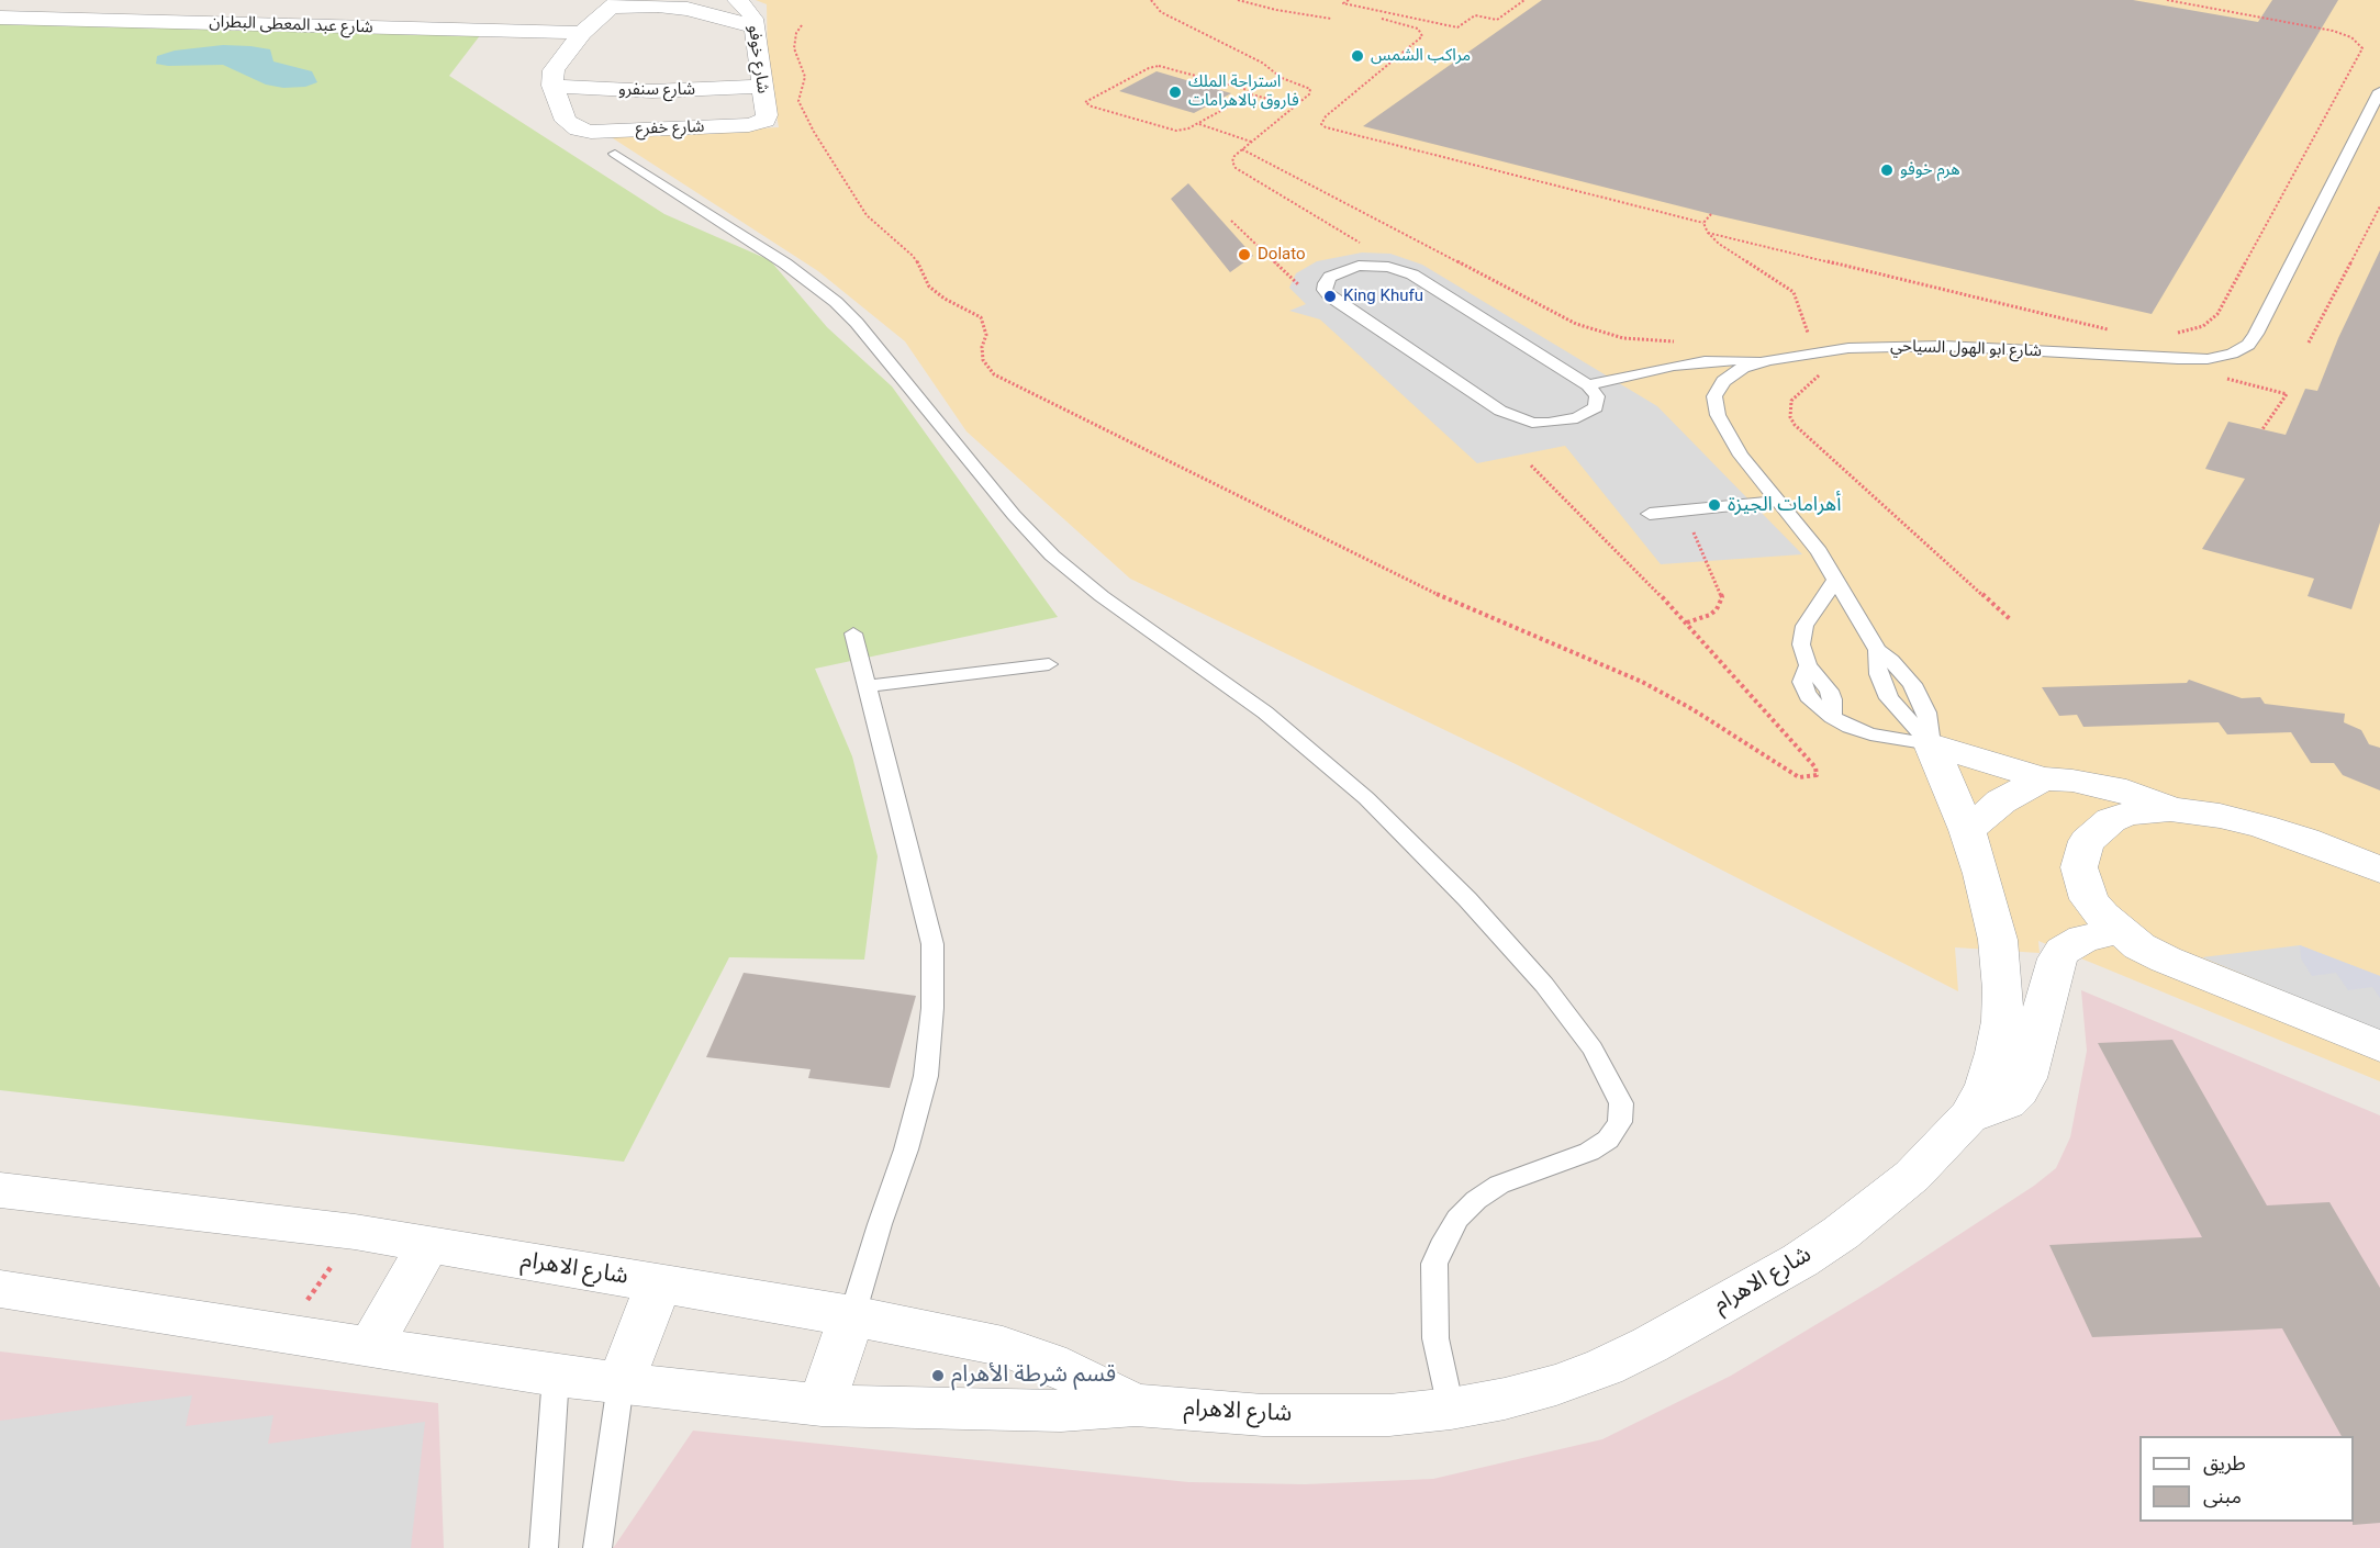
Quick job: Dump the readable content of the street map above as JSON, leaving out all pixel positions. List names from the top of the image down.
{
  "streets": {
    "street": [
      "شارع عبد المعطى البطران",
      "شارع خوفو",
      "شارع سنفرو",
      "شارع خفرع",
      "شارع الاهرام"
    ],
    "lane": ["شارع ابو الهول السياحي"]
  },
  "crossings": [
    ["شارع خوفو", "شارع سنفرو"],
    ["شارع خوفو", "شارع خفرع"],
    ["شارع سنفرو", "شارع خفرع"],
    ["شارع ابو الهول السياحي", "شارع الاهرام"]
  ],
  "places": [
    "مراكب الشمس",
    "استراحة الملك فاروق بالاهرامات",
    "هرم خوفو",
    "Dolato",
    "King Khufu",
    "أهرامات الجيزة",
    "قسم شرطة الأهرام"
  ],
  "legend": ["طريق", "مبنى"]
}
